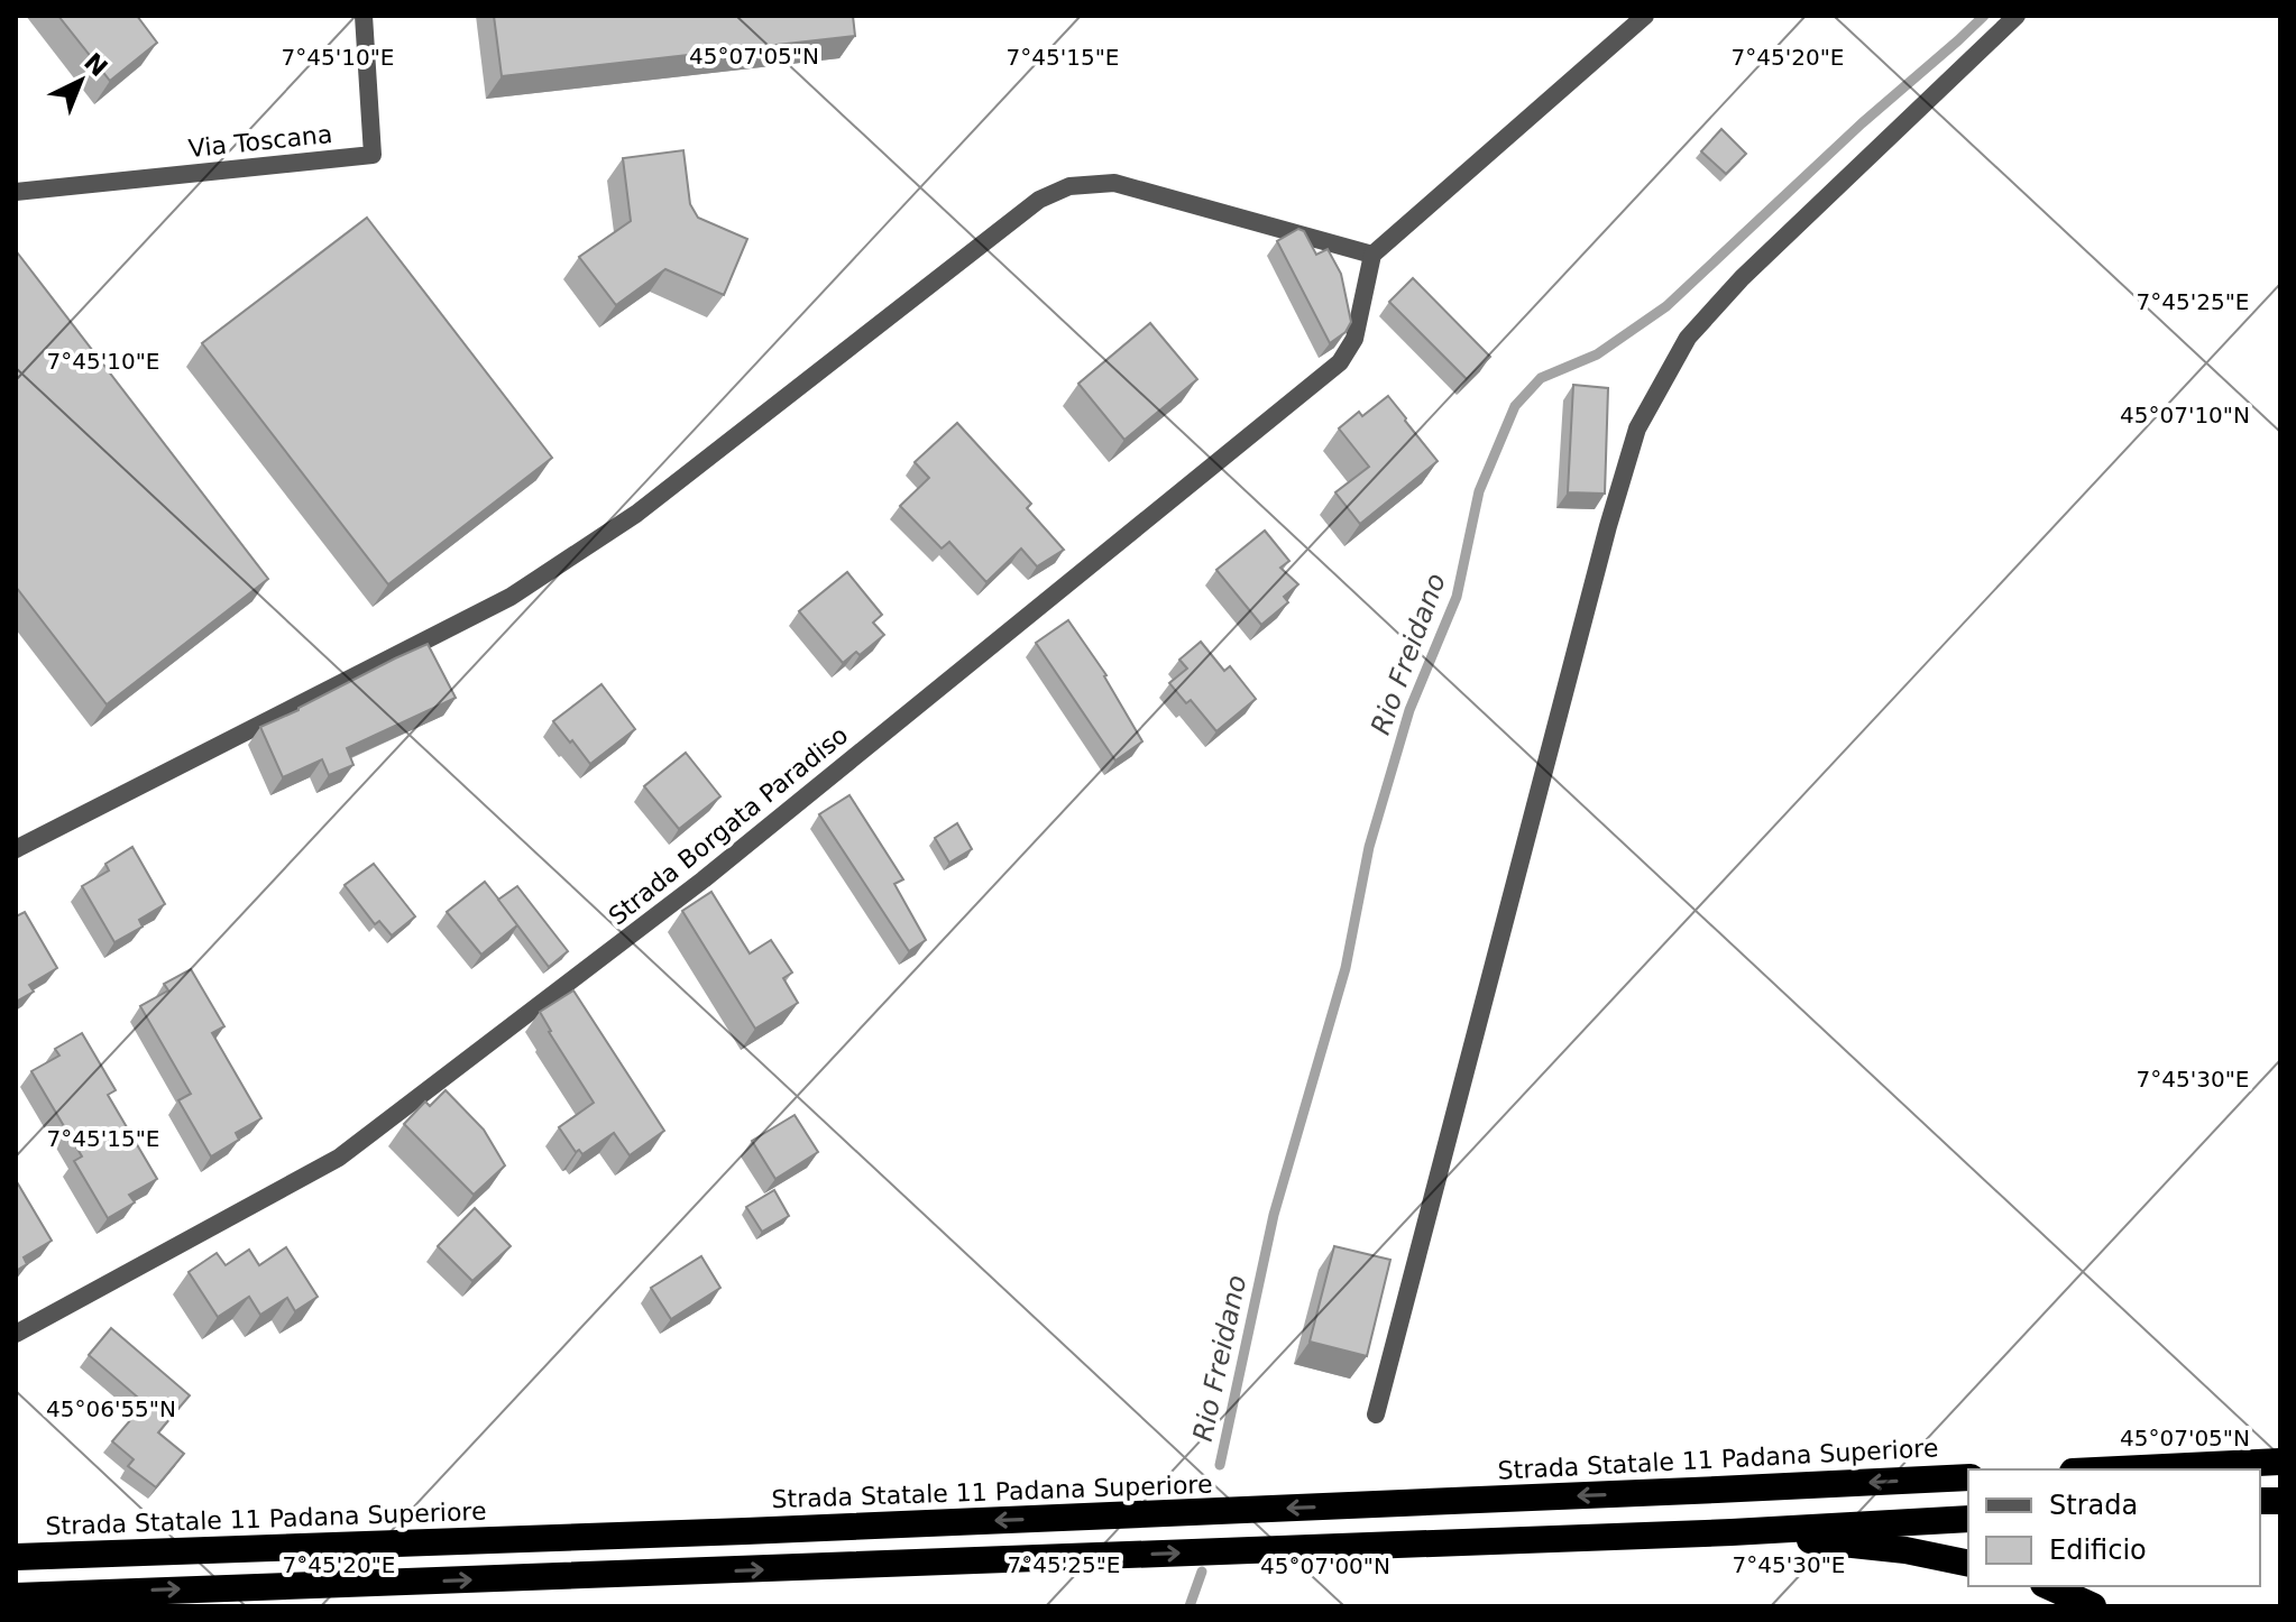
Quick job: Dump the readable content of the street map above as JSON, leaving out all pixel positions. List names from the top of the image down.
{
  "streets": {
    "highway": ["Strada Statale 11 Padana Superiore"],
    "street": ["Via Toscana", "Strada Borgata Paradiso"]
  },
  "water": ["Rio Freidano"],
  "legend": ["Strada", "Edificio"],
  "north": "top right",
  "coordinates": [
    "45°07'05\"N",
    "7°45'15\"E",
    "7°45'20\"E",
    "7°45'10\"E",
    "7°45'25\"E",
    "45°07'10\"N",
    "7°45'30\"E",
    "45°06'55\"N",
    "45°07'00\"N"
  ]
}
